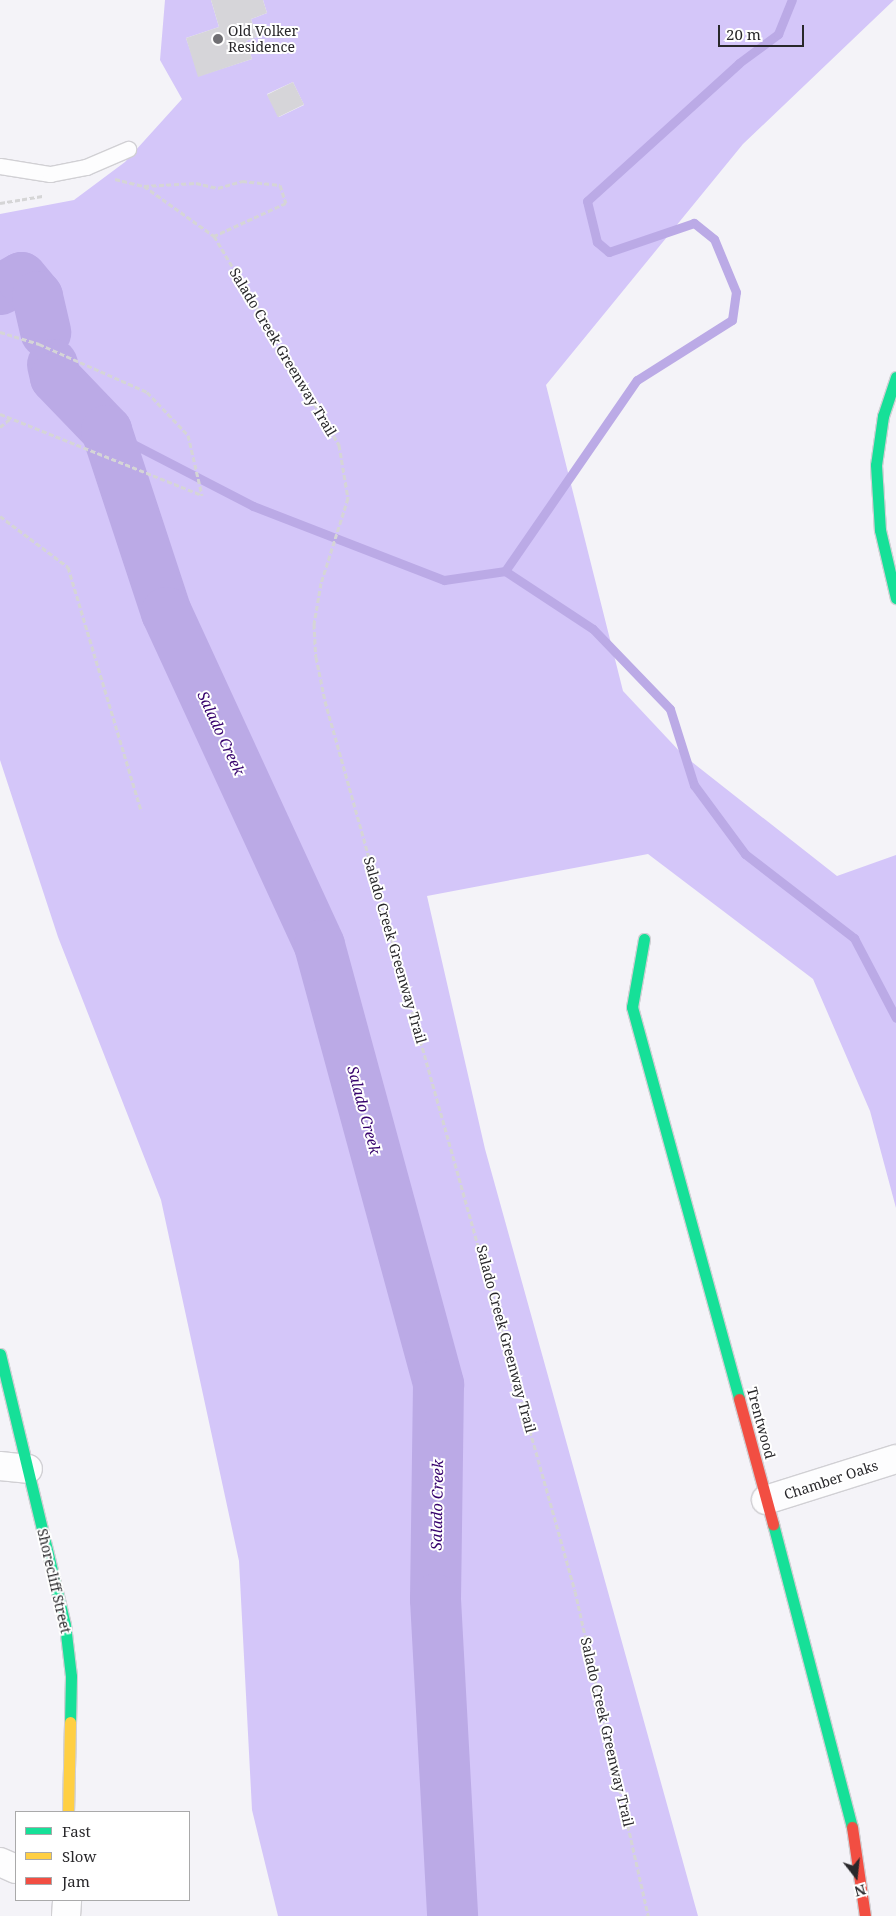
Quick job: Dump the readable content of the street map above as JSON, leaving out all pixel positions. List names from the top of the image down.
{
  "streets": {
    "street": ["Trentwood", "Chamber Oaks", "Shorecliff Street"],
    "path": ["Salado Creek Greenway Trail"]
  },
  "crossings": [
    ["Trentwood", "Chamber Oaks"]
  ],
  "water": ["Salado Creek"],
  "places": ["Old Volker Residence"],
  "legend": ["Fast", "Slow", "Jam"],
  "scale_bar": "20 m",
  "north": "bottom"
}
